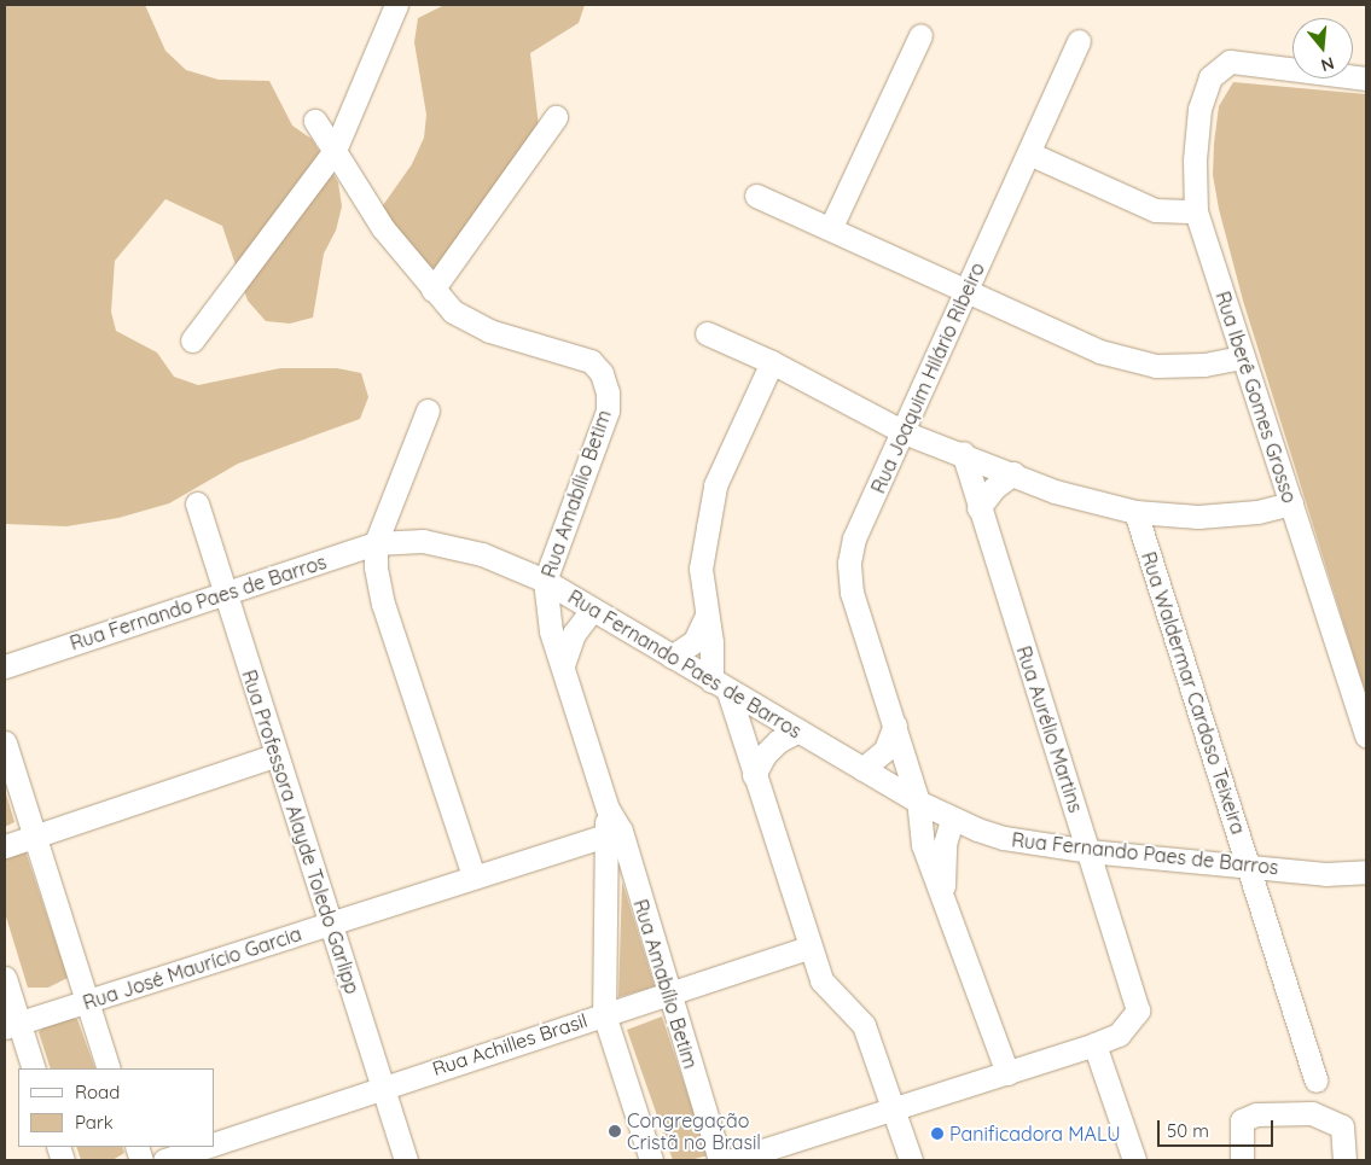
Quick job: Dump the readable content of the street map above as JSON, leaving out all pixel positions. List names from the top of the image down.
{
  "streets": {
    "street": [
      "Rua Joaquim Hilário Ribeiro",
      "Rua Iberê Gomes Grosso",
      "Rua Amabílio Betim",
      "Rua Fernando Paes de Barros",
      "Rua Waldermar Cardoso Teixeira",
      "Rua Aurélio Martins",
      "Rua Professora Alayde Toledo Garlipp",
      "Rua José Maurício Garcia",
      "Rua Achilles Brasil"
    ]
  },
  "crossings": [
    ["Rua Joaquim Hilário Ribeiro", "Rua Fernando Paes de Barros"],
    ["Rua Amabílio Betim", "Rua Fernando Paes de Barros"],
    ["Rua Amabílio Betim", "Rua José Maurício Garcia"],
    ["Rua Amabílio Betim", "Rua Achilles Brasil"],
    ["Rua Fernando Paes de Barros", "Rua Waldermar Cardoso Teixeira"],
    ["Rua Fernando Paes de Barros", "Rua Aurélio Martins"],
    ["Rua Fernando Paes de Barros", "Rua Professora Alayde Toledo Garlipp"],
    ["Rua Professora Alayde Toledo Garlipp", "Rua José Maurício Garcia"],
    ["Rua Professora Alayde Toledo Garlipp", "Rua Achilles Brasil"]
  ],
  "places": ["Congregação Cristã no Brasil", "Panificadora MALU"],
  "legend": ["Road", "Park"],
  "scale_bar": "50 m",
  "north": "bottom"
}
